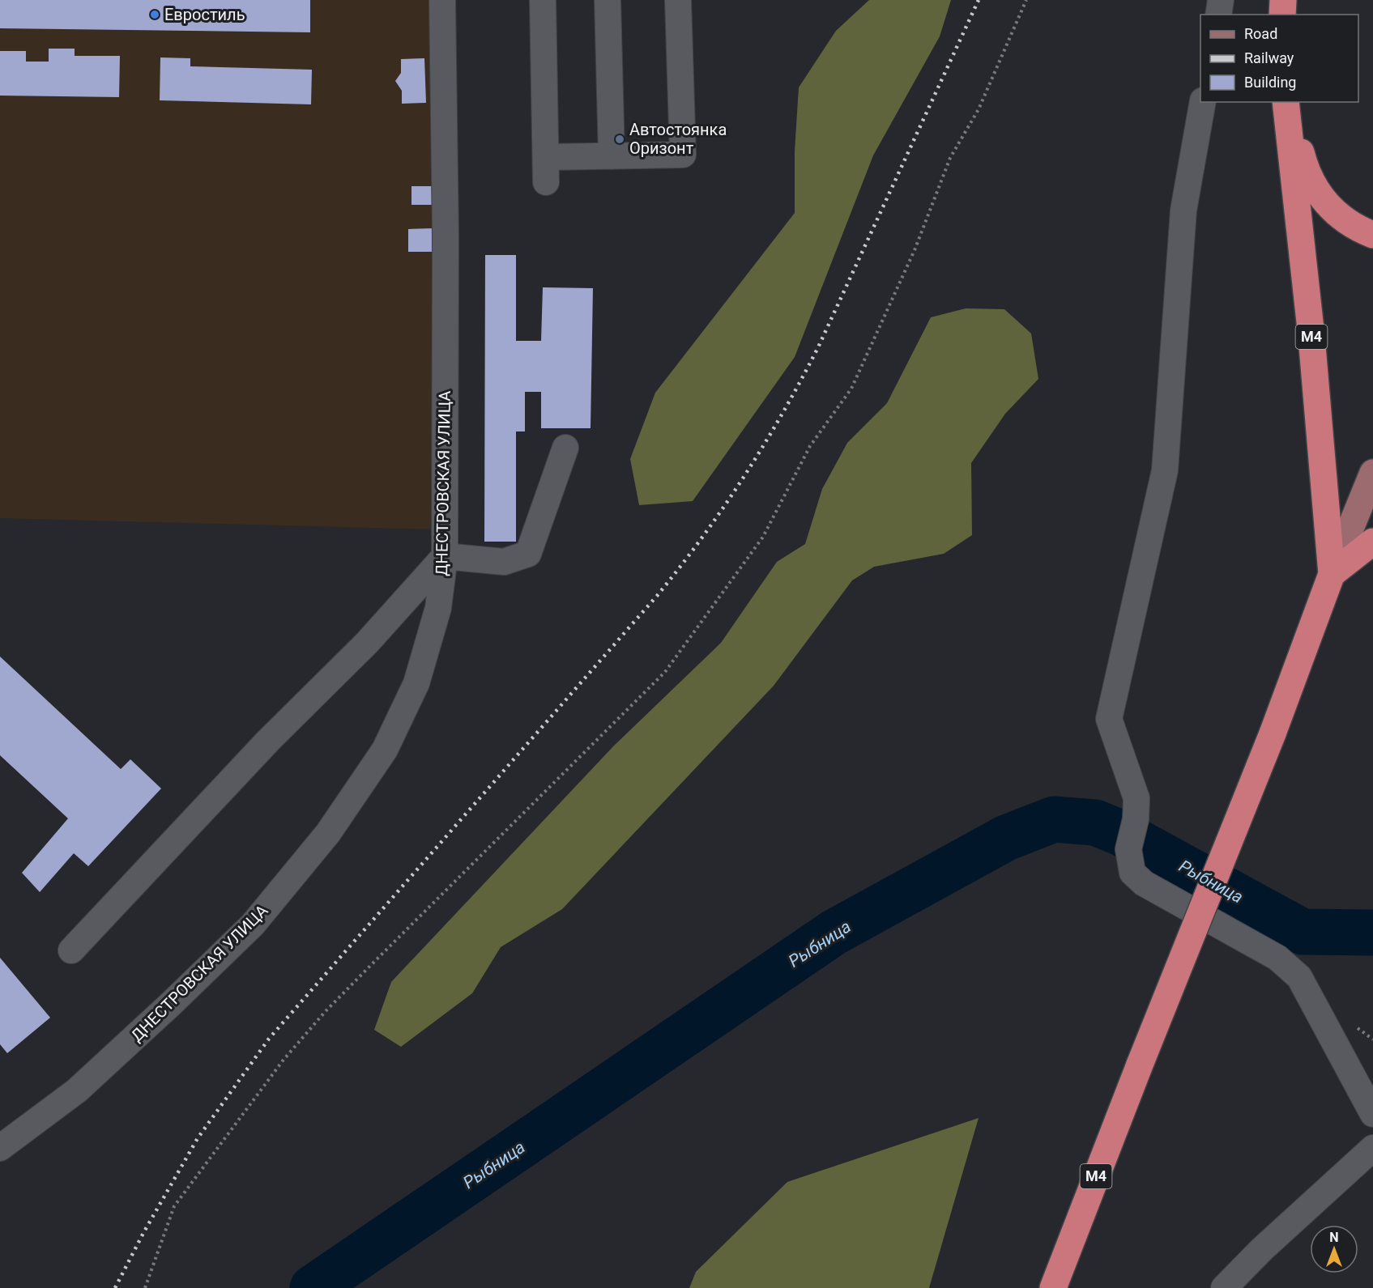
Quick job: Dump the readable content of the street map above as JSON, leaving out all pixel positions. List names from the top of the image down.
{
  "streets": {
    "highway": ["M4"],
    "street": ["ДНЕСТРОВСКАЯ УЛИЦА"]
  },
  "water": ["Рыбница"],
  "places": ["Евростиль", "Автостоянка Оризонт"],
  "legend": ["Road", "Railway", "Building"],
  "north": "top"
}
